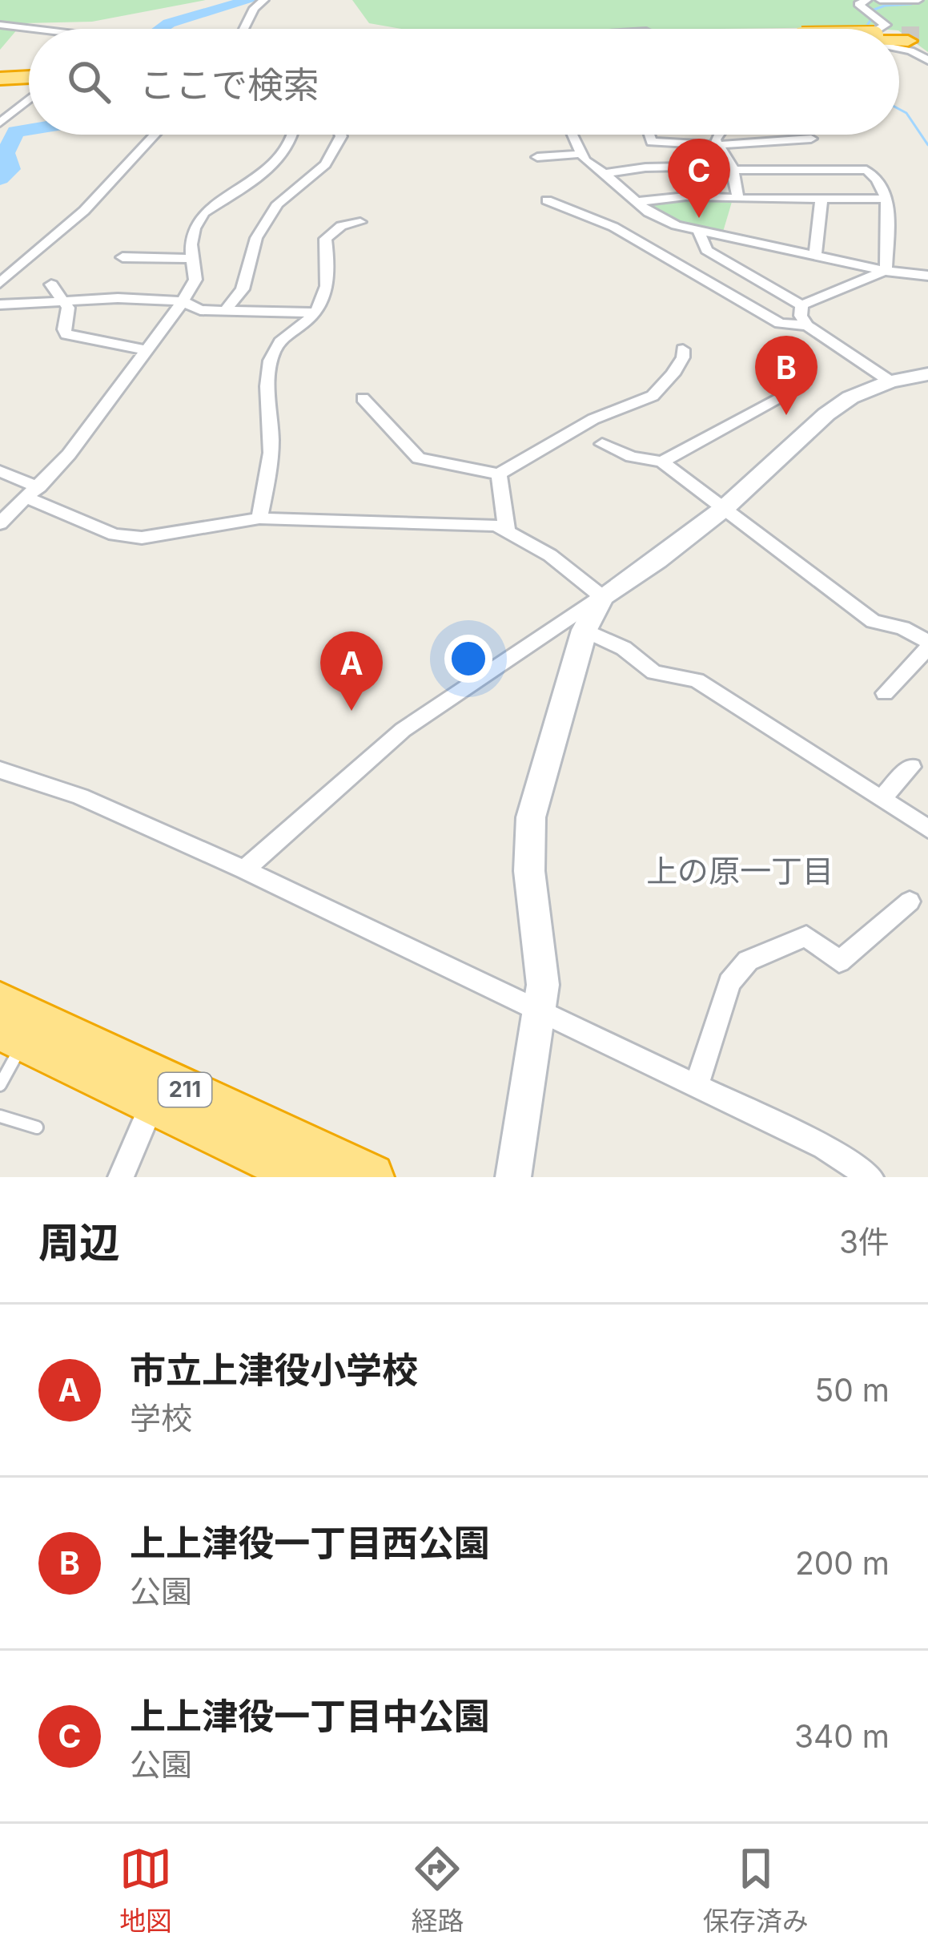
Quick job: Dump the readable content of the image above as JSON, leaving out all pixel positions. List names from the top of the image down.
{
  "streets": {
    "highway": ["211"]
  },
  "districts": ["上の原一丁目"],
  "page": {
    "search": "ここで検索",
    "pins": ["C", "B", "A"],
    "heading": ["周辺", "3件"],
    "list": [
      {
        "mark": "A",
        "name": "市立上津役小学校",
        "note": "学校",
        "value": "50 m"
      },
      {
        "mark": "B",
        "name": "上上津役一丁目西公園",
        "note": "公園",
        "value": "200 m"
      },
      {
        "mark": "C",
        "name": "上上津役一丁目中公園",
        "note": "公園",
        "value": "340 m"
      }
    ],
    "nav": ["地図", "経路", "保存済み"]
  }
}
